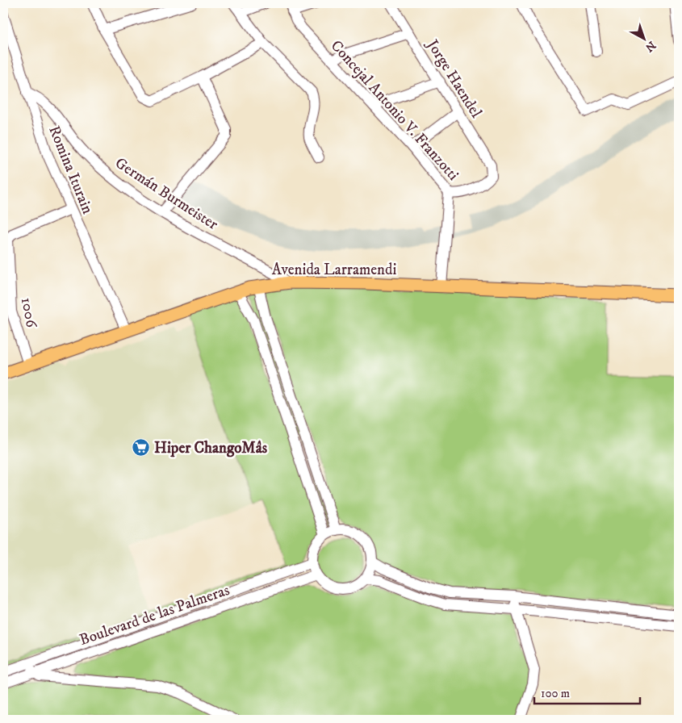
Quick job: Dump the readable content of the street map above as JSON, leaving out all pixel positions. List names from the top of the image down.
{
  "streets": {
    "main road": ["Avenida Larramendi"],
    "street": [
      "Jorge Haendel",
      "Concejal Antonio V. Franzotti",
      "Romina Iturain",
      "Germán Burmeister",
      "1006",
      "Boulevard de las Palmeras"
    ]
  },
  "crossings": [
    ["Jorge Haendel", "Concejal Antonio V. Franzotti"],
    ["Romina Iturain", "Germán Burmeister"],
    ["Romina Iturain", "Avenida Larramendi"],
    ["Romina Iturain", "1006"],
    ["Germán Burmeister", "Avenida Larramendi"],
    ["Avenida Larramendi", "1006"]
  ],
  "places": {
    "supermarket": ["Hiper ChangoMâs"]
  },
  "scale_bar": "100 m",
  "north": "bottom right"
}
